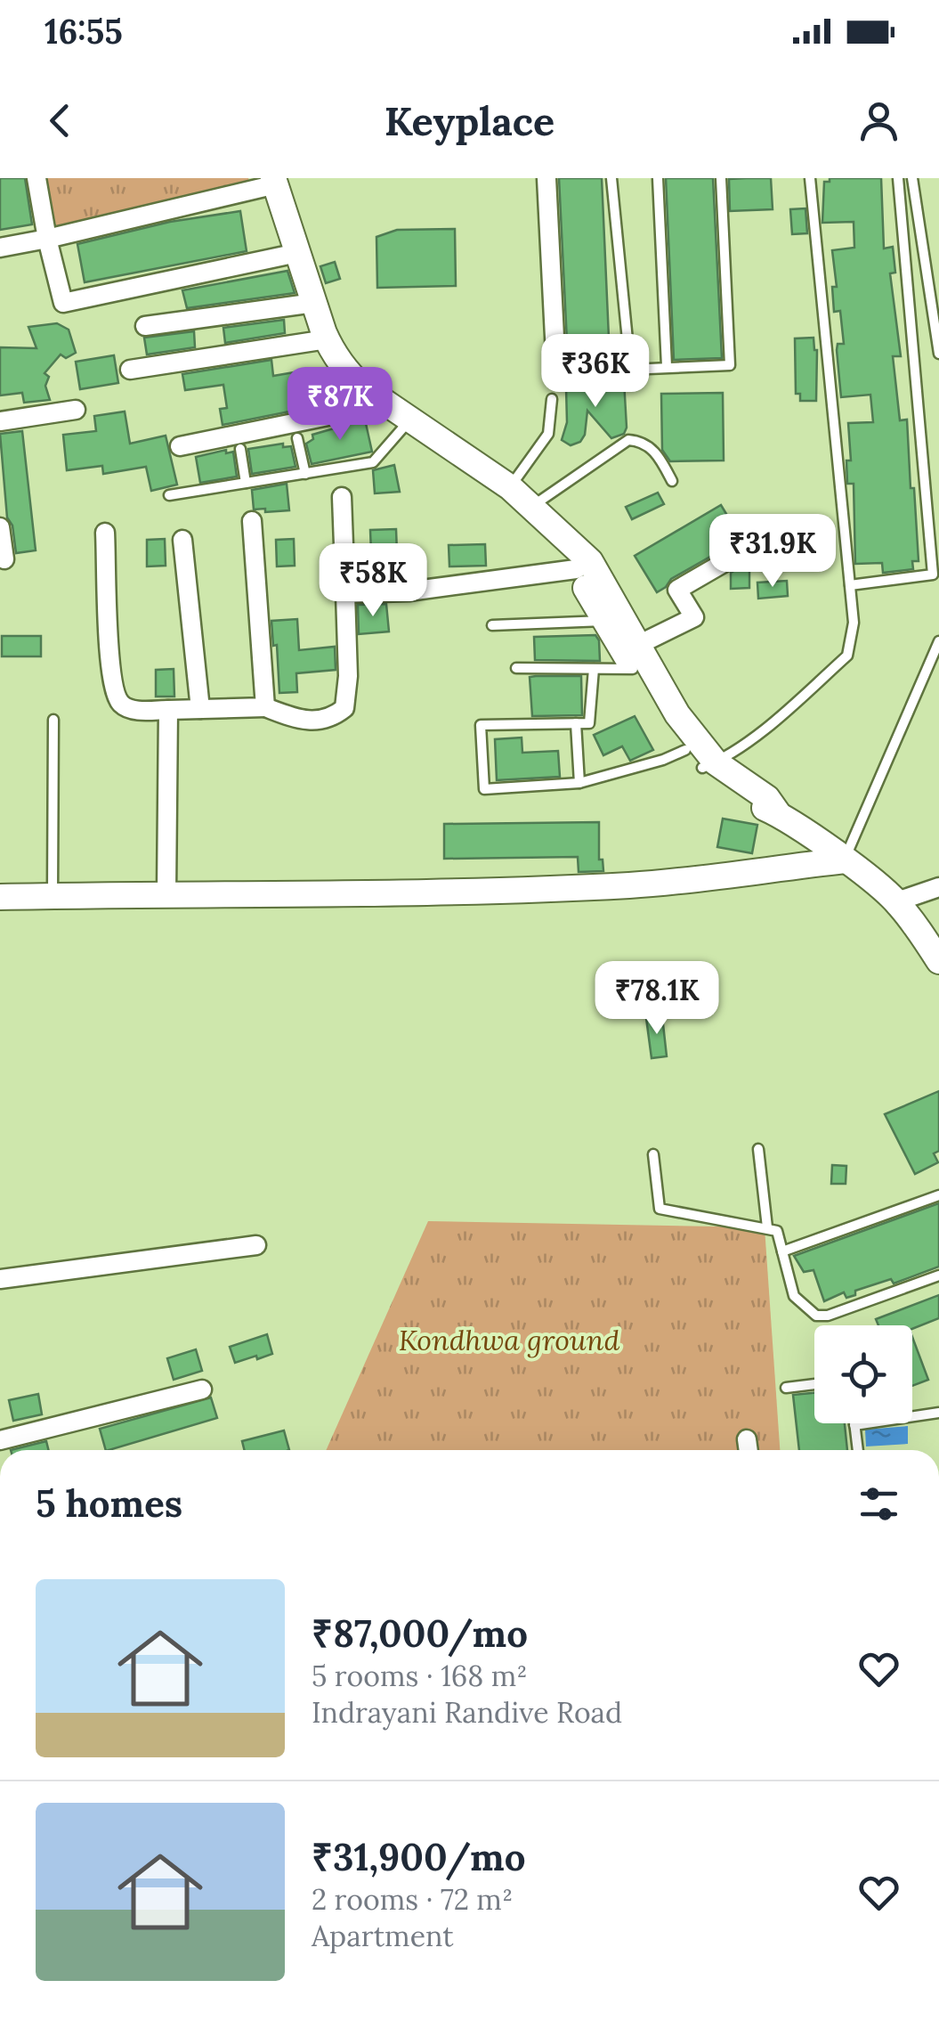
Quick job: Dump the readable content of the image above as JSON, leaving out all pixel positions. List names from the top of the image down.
{
  "parks": ["Kondhwa ground"],
  "page": {
    "status": "16:55",
    "header": "Keyplace",
    "price": [
      "₹36K",
      "₹87K",
      "₹31.9K",
      "₹58K",
      "₹78.1K"
    ],
    "heading": "5 homes",
    "list": [
      {
        "name": "₹87,000/mo",
        "note": "5 rooms · 168 m² · Indrayani Randive Road"
      },
      {
        "name": "₹31,900/mo",
        "note": "2 rooms · 72 m² · Apartment"
      }
    ]
  }
}
